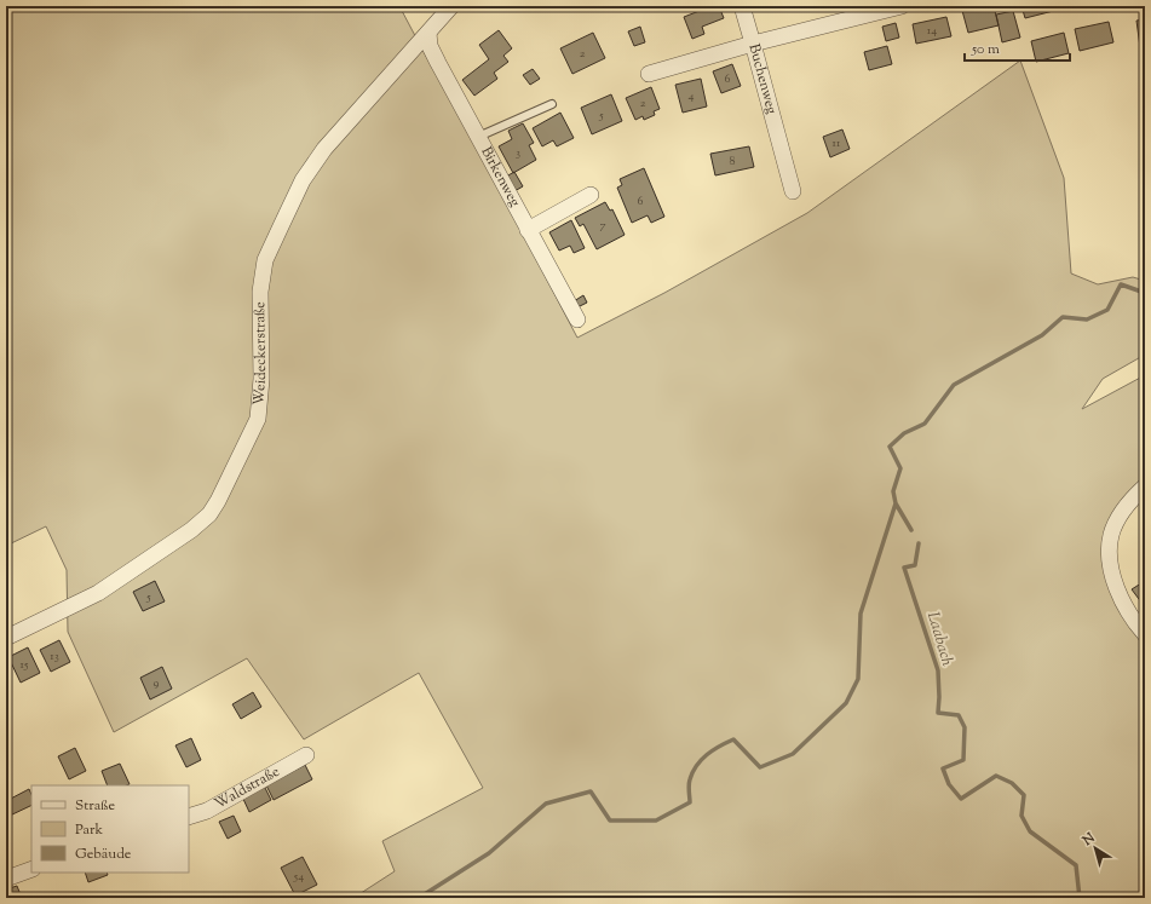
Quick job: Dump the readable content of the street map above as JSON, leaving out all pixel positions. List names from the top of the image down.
{
  "streets": {
    "street": [
      "Buchenweg",
      "Birkenweg",
      "Weideckerstraße",
      "Waldstraße"
    ]
  },
  "crossings": [
    ["Birkenweg", "Weideckerstraße"]
  ],
  "water": ["Laabach"],
  "house_numbers": [
    "14",
    "2",
    "6",
    "4",
    "2",
    "5",
    "11",
    "3",
    "8",
    "6",
    "7",
    "5",
    "13",
    "15",
    "9",
    "54"
  ],
  "legend": ["Straße", "Park", "Gebäude"],
  "scale_bar": "50 m",
  "north": "top left"
}
